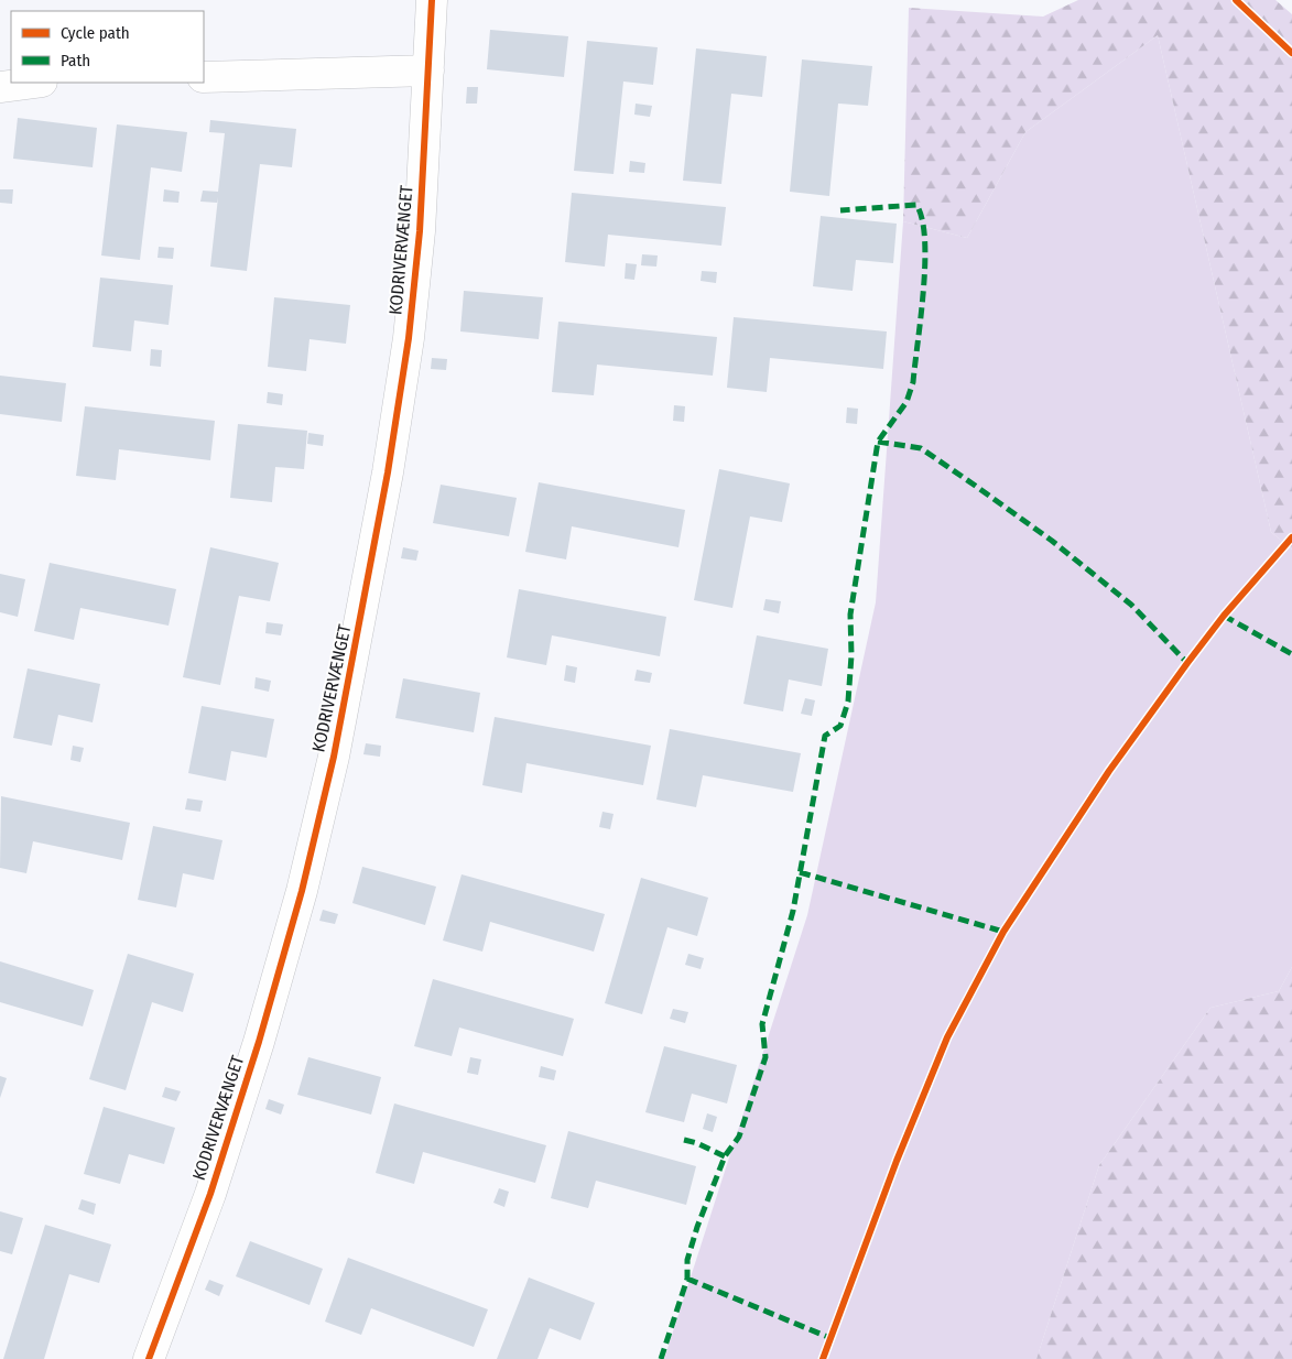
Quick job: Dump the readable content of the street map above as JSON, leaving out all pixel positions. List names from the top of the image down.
{
  "streets": {
    "street": ["KODRIVERVÆNGET"]
  },
  "legend": ["Cycle path", "Path"]
}
